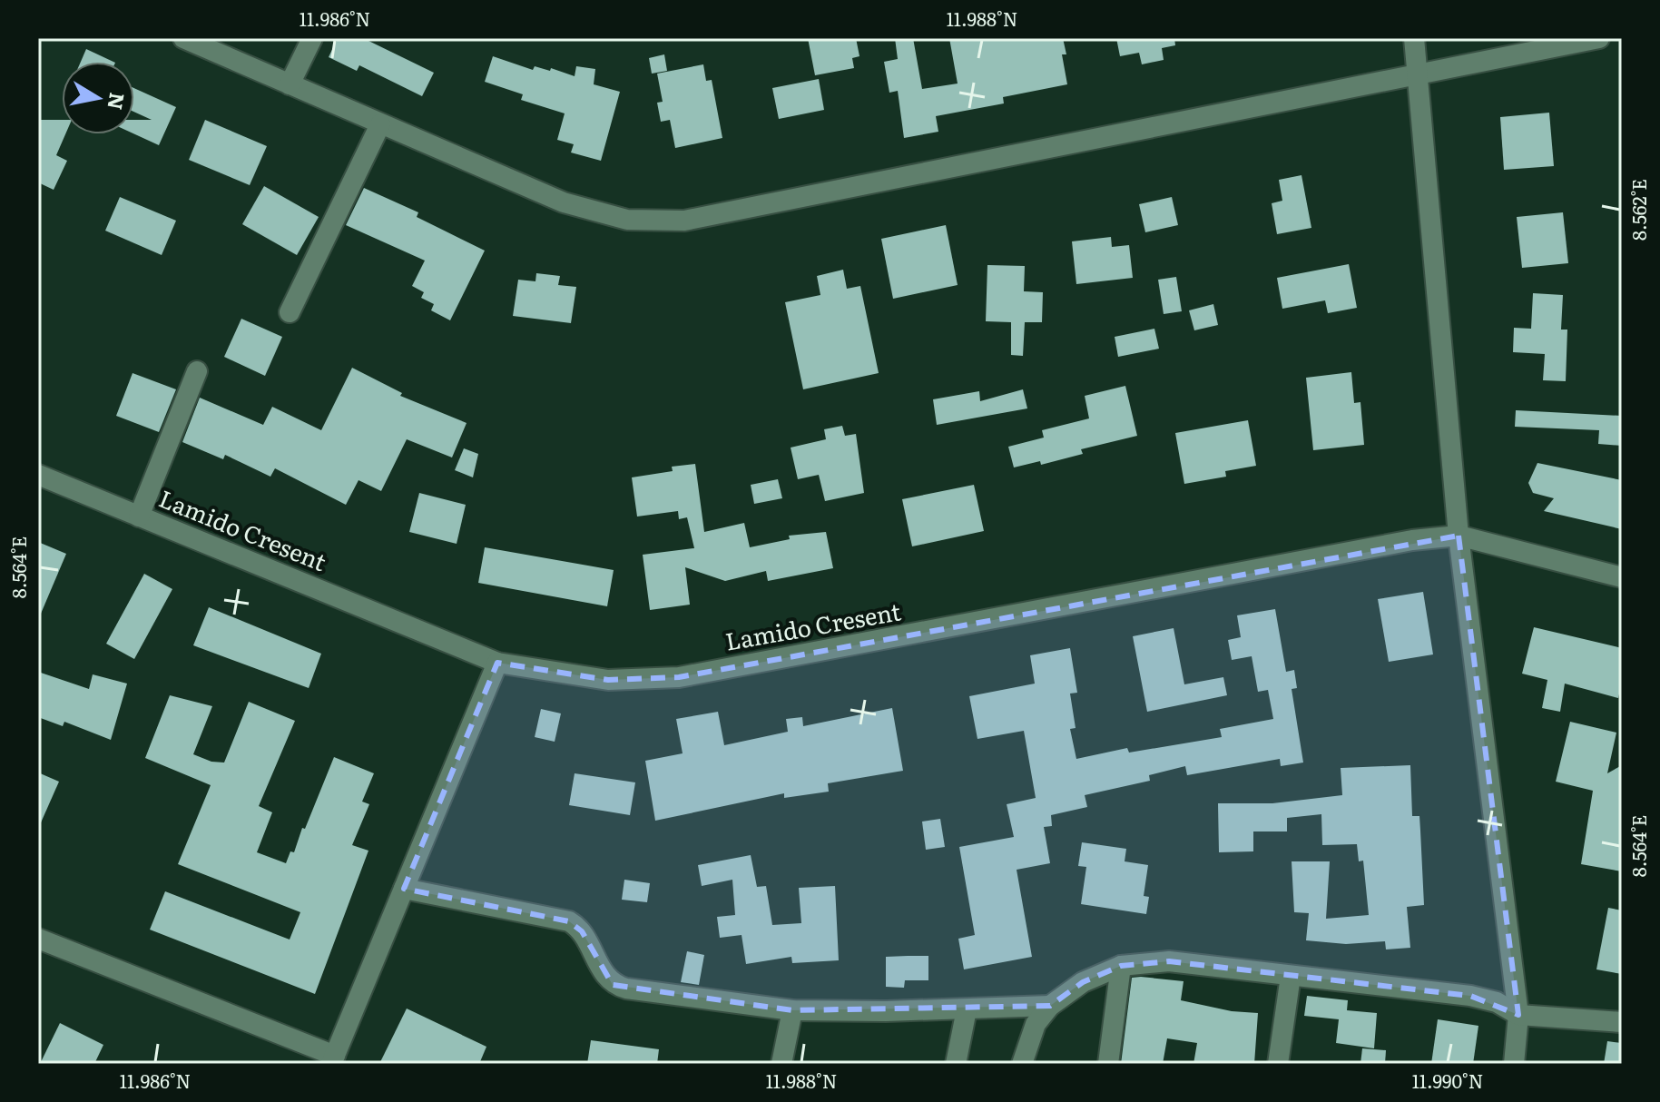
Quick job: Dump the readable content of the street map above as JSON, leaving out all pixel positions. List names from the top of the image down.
{
  "streets": {
    "street": ["Lamido Cresent"]
  },
  "north": "right",
  "coordinates": [
    "11.986°N",
    "11.988°N",
    "8.562°E",
    "8.564°E",
    "11.990°N"
  ]
}
